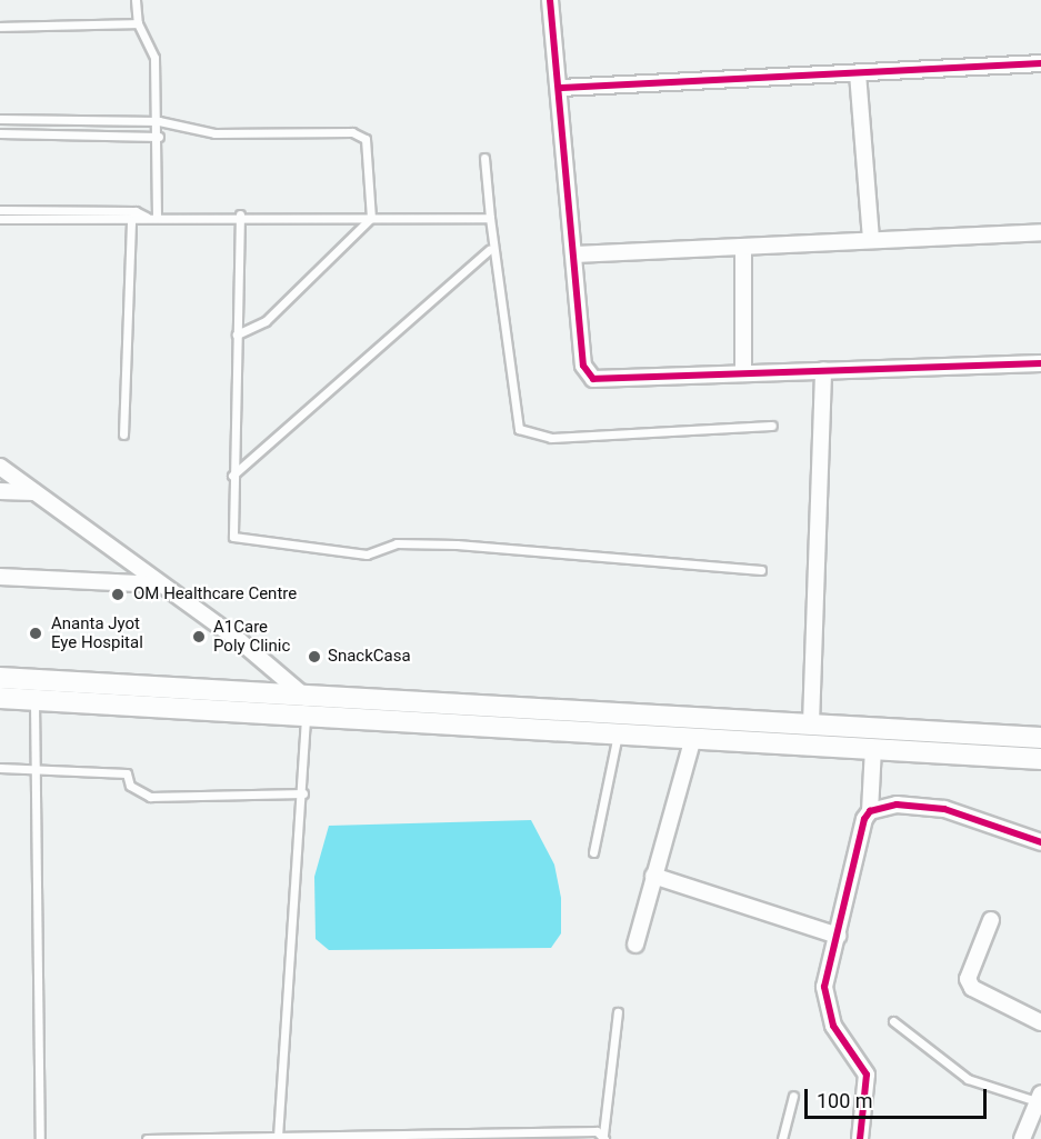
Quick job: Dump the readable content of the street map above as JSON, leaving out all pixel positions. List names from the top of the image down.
{
  "places": [
    "OM Healthcare Centre",
    "Ananta Jyot Eye Hospital",
    "A1Care Poly Clinic",
    "SnackCasa"
  ],
  "scale_bar": "100 m"
}
